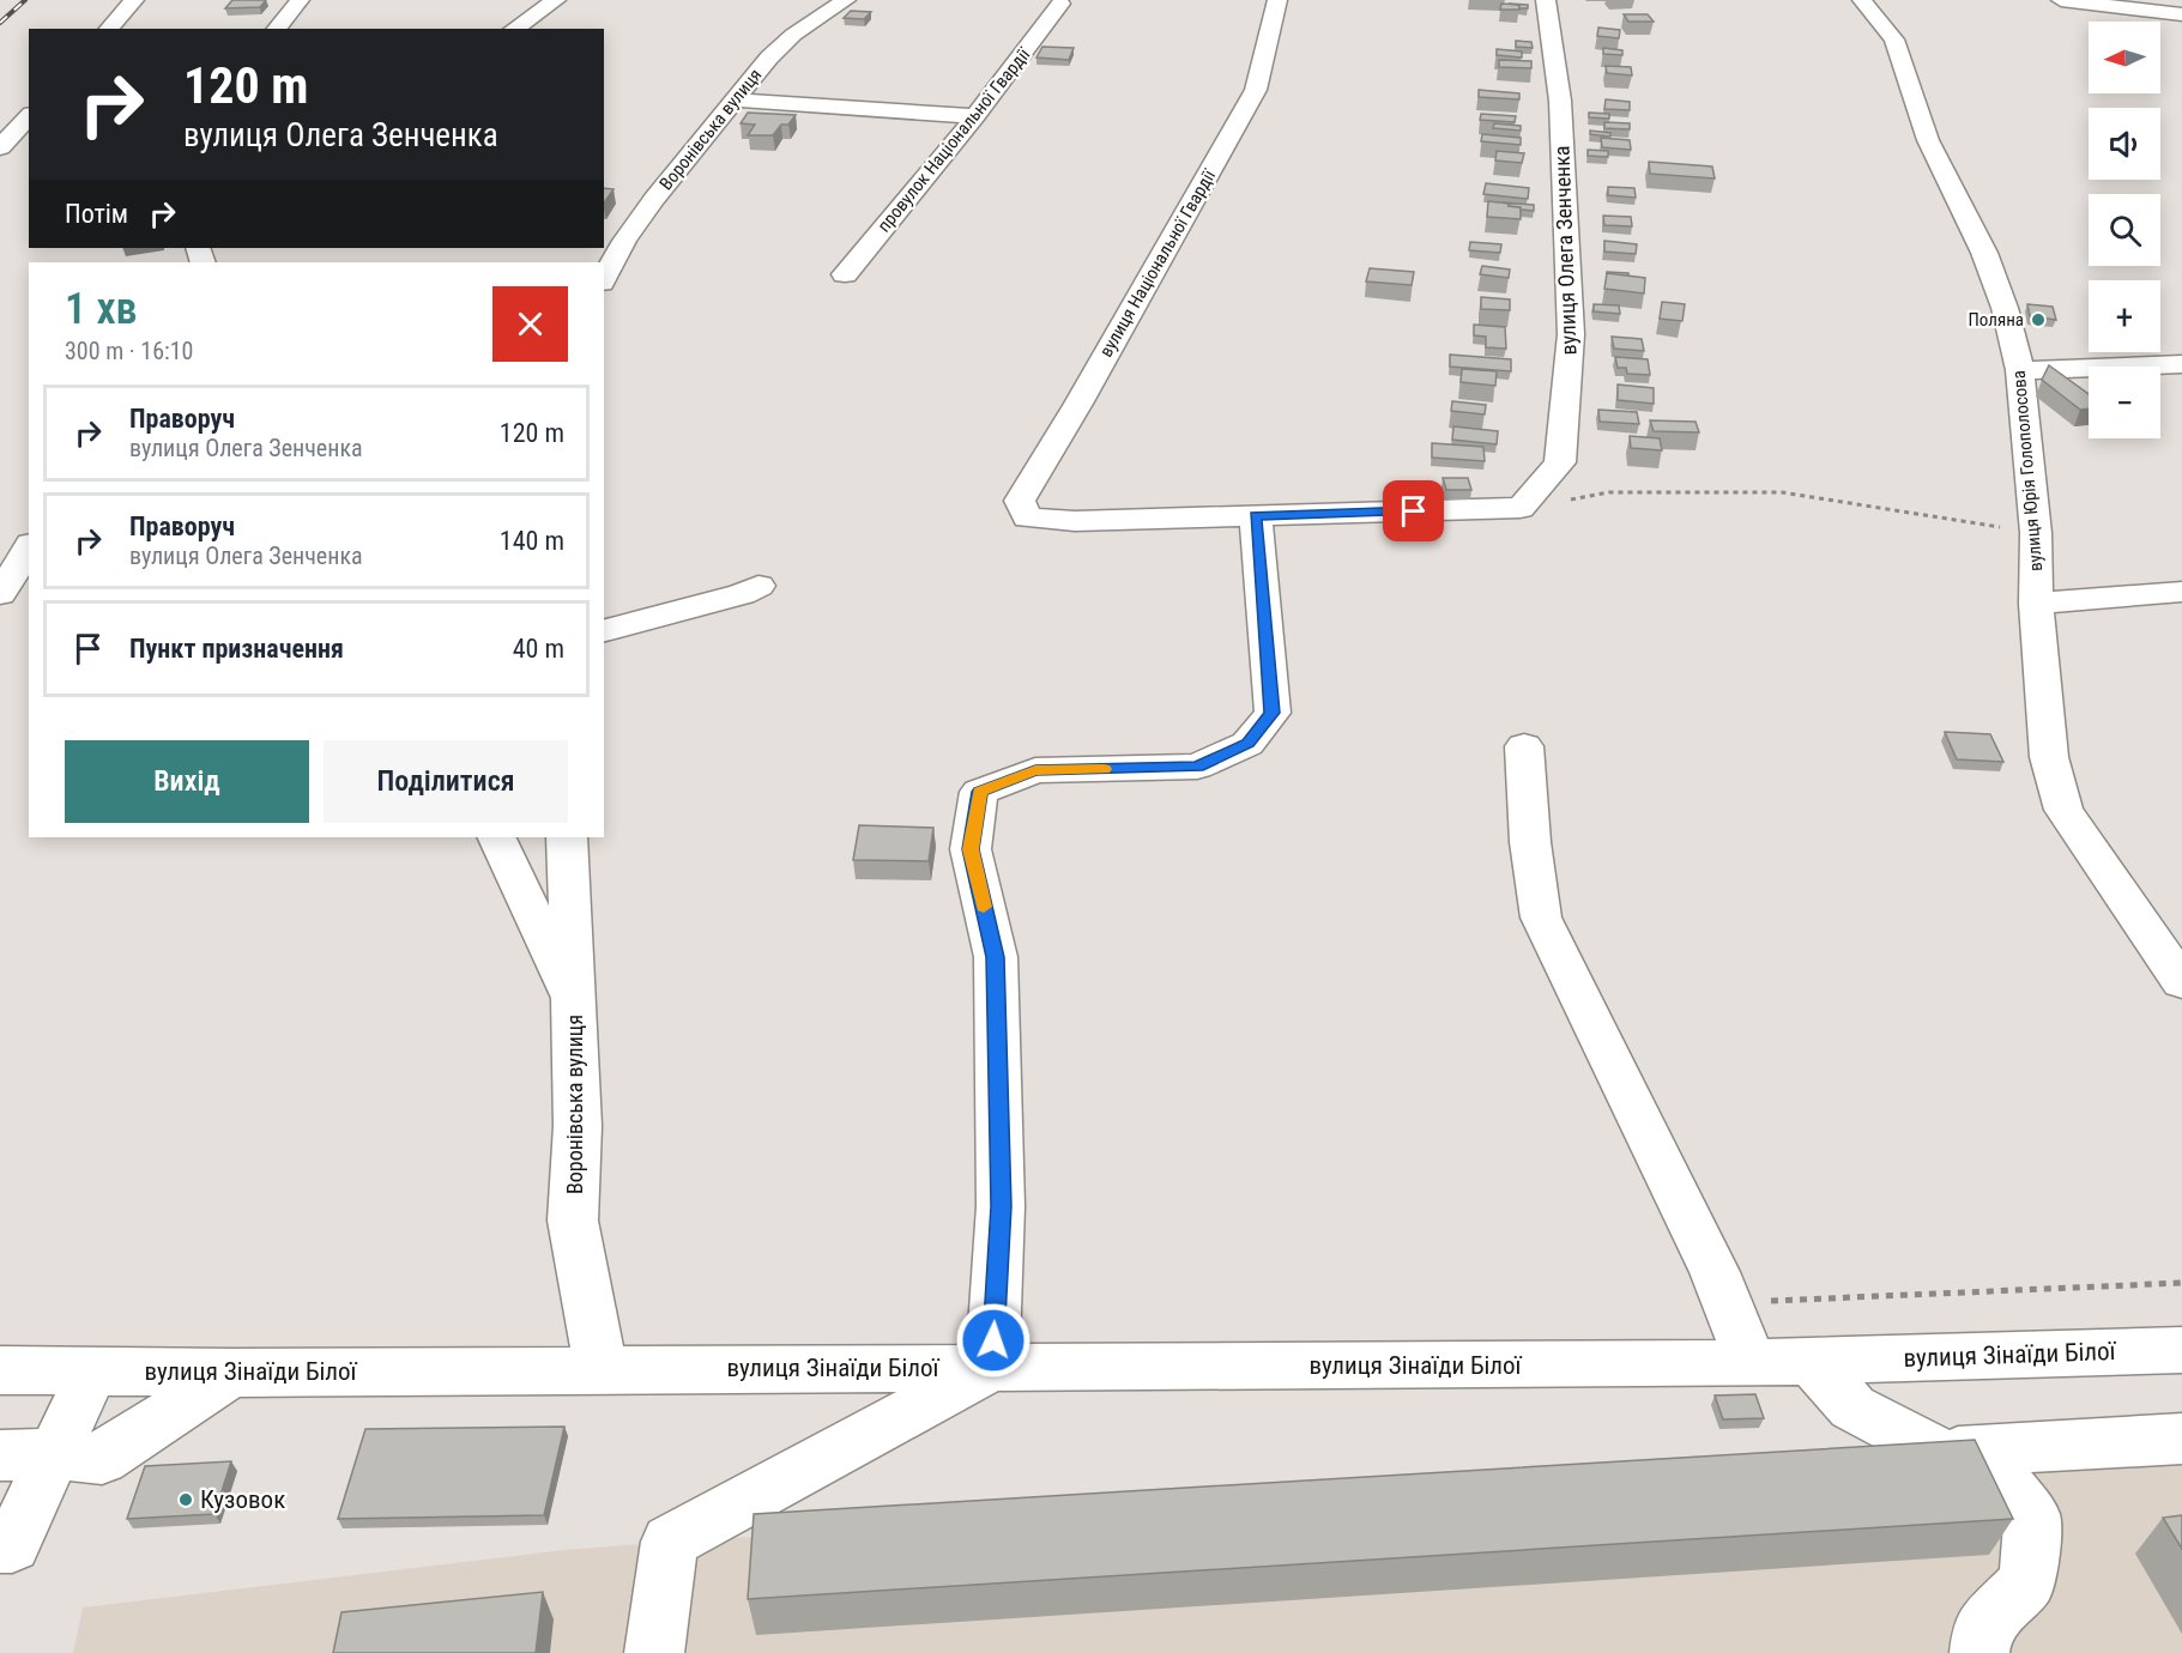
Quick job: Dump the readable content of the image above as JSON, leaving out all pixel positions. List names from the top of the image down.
{
  "streets": {
    "street": [
      "Воронівська вулиця",
      "провулок Національної Гвардії",
      "вулиця Олега Зенченка",
      "вулиця Національної Гвардії",
      "вулиця Юрія Голополосова",
      "вулиця Зінаїди Білої"
    ]
  },
  "crossings": [
    ["Воронівська вулиця", "вулиця Зінаїди Білої"]
  ],
  "places": ["Поляна", "Кузовок"],
  "north": "left",
  "page": {
    "map_buttons": ["+", "−"],
    "turn": ["120 m", "вулиця Олега Зенченка"],
    "then": "Потім",
    "heading": ["1 хв", "300 m · 16:10"],
    "list": [
      {
        "name": "Праворуч",
        "note": "вулиця Олега Зенченка",
        "value": "120 m"
      },
      {
        "name": "Праворуч",
        "note": "вулиця Олега Зенченка",
        "value": "140 m"
      },
      {
        "name": "Пункт призначення",
        "value": "40 m"
      }
    ],
    "buttons": ["Вихід", "Поділитися"]
  }
}
